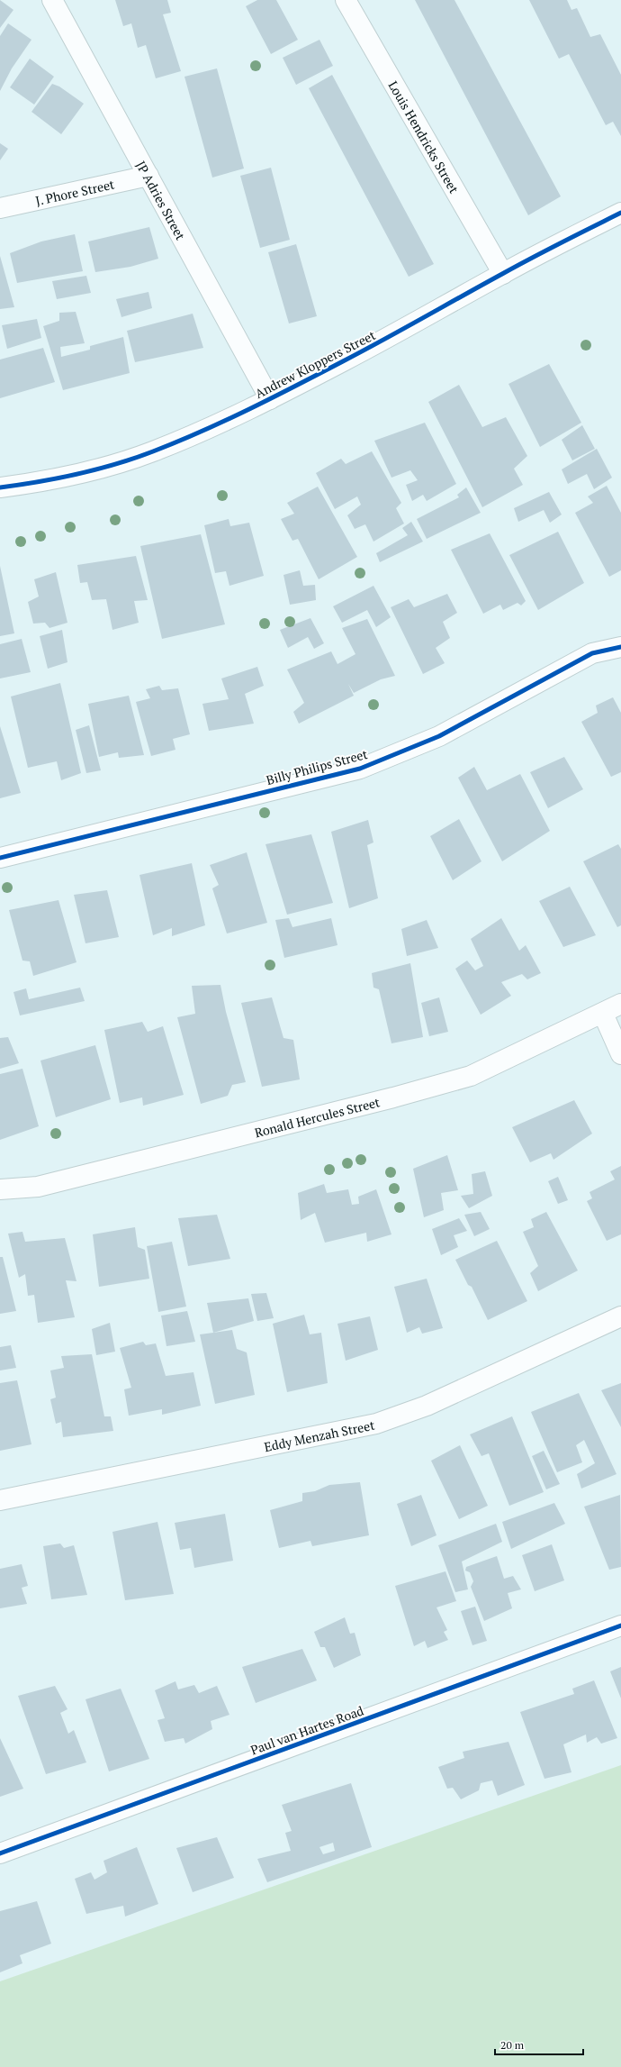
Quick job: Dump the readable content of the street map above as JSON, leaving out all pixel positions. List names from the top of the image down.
{
  "streets": {
    "street": [
      "Louis Hendricks Street",
      "J. Phore Street",
      "JP Adries Street",
      "Andrew Kloppers Street",
      "Billy Philips Street",
      "Ronald Hercules Street",
      "Eddy Menzah Street",
      "Paul van Hartes Road"
    ]
  },
  "crossings": [
    ["Louis Hendricks Street", "Andrew Kloppers Street"],
    ["J. Phore Street", "JP Adries Street"],
    ["JP Adries Street", "Andrew Kloppers Street"]
  ],
  "scale_bar": "20 m"
}
